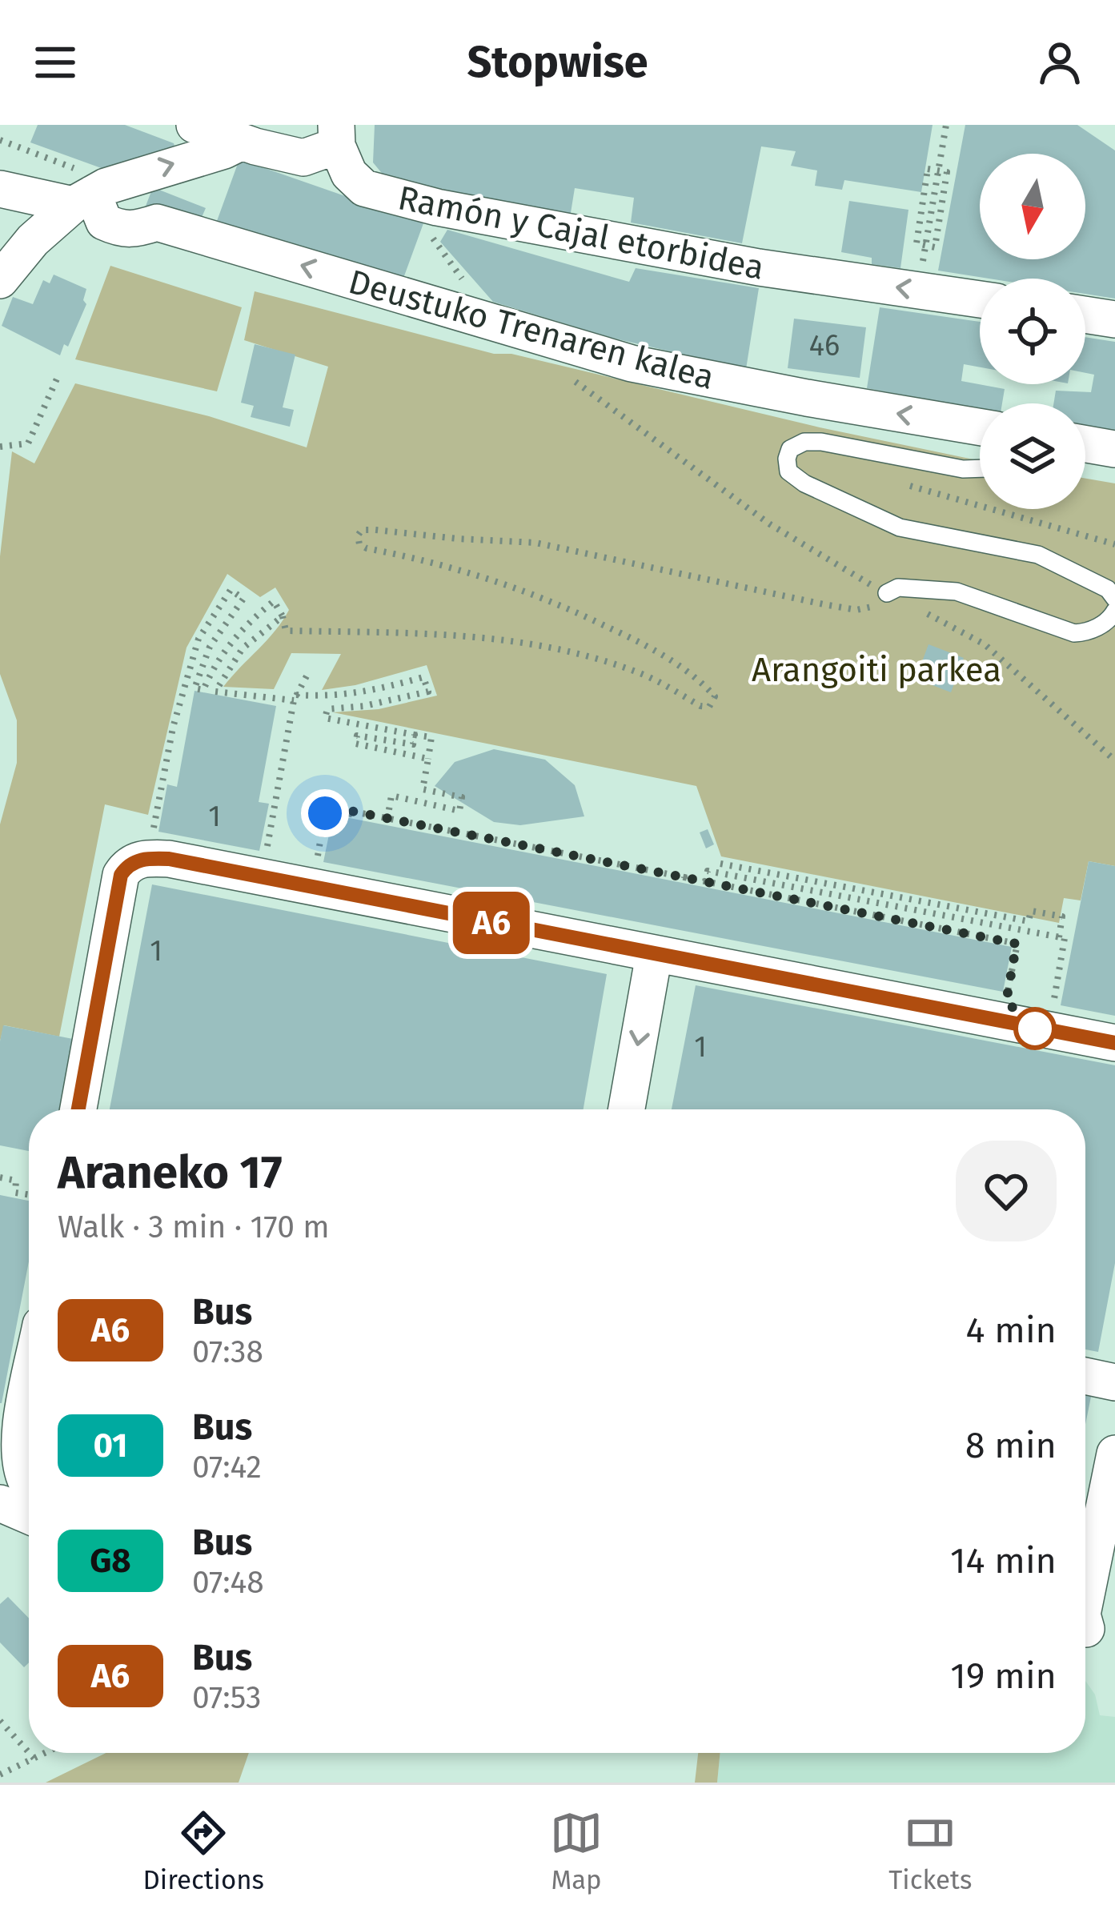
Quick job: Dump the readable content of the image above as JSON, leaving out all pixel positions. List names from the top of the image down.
{
  "streets": {
    "street": ["Ramón y Cajal etorbidea", "Deustuko Trenaren kalea"]
  },
  "one_way": ["Ramón y Cajal etorbidea", "Deustuko Trenaren kalea"],
  "parks": ["Arangoiti parkea"],
  "lines": ["bus line A6"],
  "house_numbers": [
    "46",
    "1",
    "1",
    "1"
  ],
  "north": "bottom",
  "page": {
    "header": "Stopwise",
    "on_map": "A6",
    "heading": ["Araneko 17", "Walk · 3 min · 170 m"],
    "list": [
      {
        "mark": "A6",
        "name": "Bus",
        "note": "07:38",
        "value": "4 min"
      },
      {
        "mark": "01",
        "name": "Bus",
        "note": "07:42",
        "value": "8 min"
      },
      {
        "mark": "G8",
        "name": "Bus",
        "note": "07:48",
        "value": "14 min"
      },
      {
        "mark": "A6",
        "name": "Bus",
        "note": "07:53",
        "value": "19 min"
      }
    ],
    "tabs": ["Directions", "Map", "Tickets"]
  }
}
